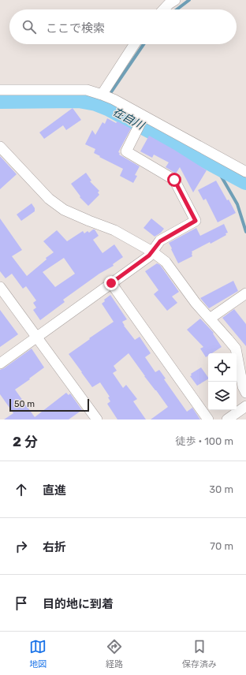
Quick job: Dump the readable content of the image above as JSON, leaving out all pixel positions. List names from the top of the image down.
{
  "water": ["在自川"],
  "scale_bar": "50 m",
  "page": {
    "search": "ここで検索",
    "scale": "50 m",
    "heading": ["2 分", "徒歩 · 100 m"],
    "list": [
      ["直進", "30 m"],
      ["右折", "70 m"],
      "目的地に到着"
    ],
    "nav": ["地図", "経路", "保存済み"]
  }
}
